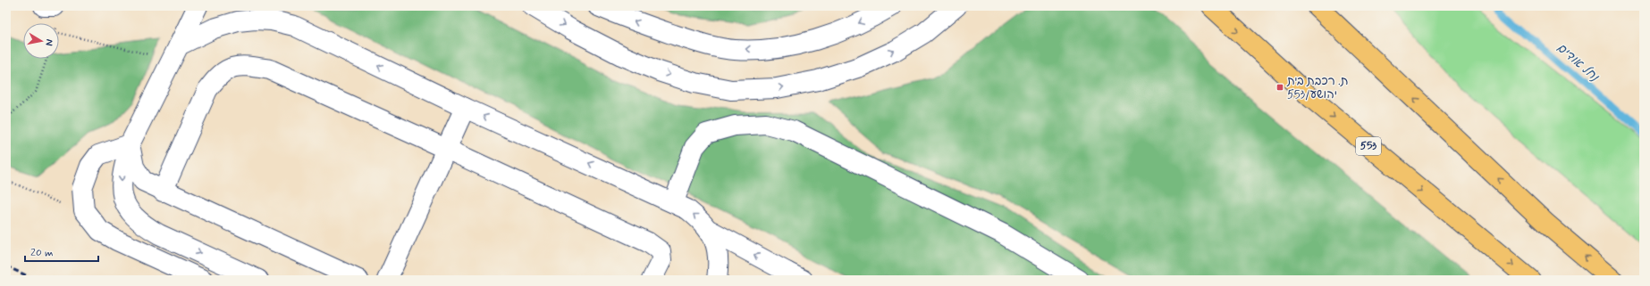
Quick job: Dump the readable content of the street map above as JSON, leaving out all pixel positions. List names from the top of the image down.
{
  "streets": {
    "main road": ["553"]
  },
  "water": ["נחל אודים"],
  "places": {
    "transit": ["ת. רכבת בית יהושע/553"]
  },
  "scale_bar": "20 m",
  "north": "right"
}
